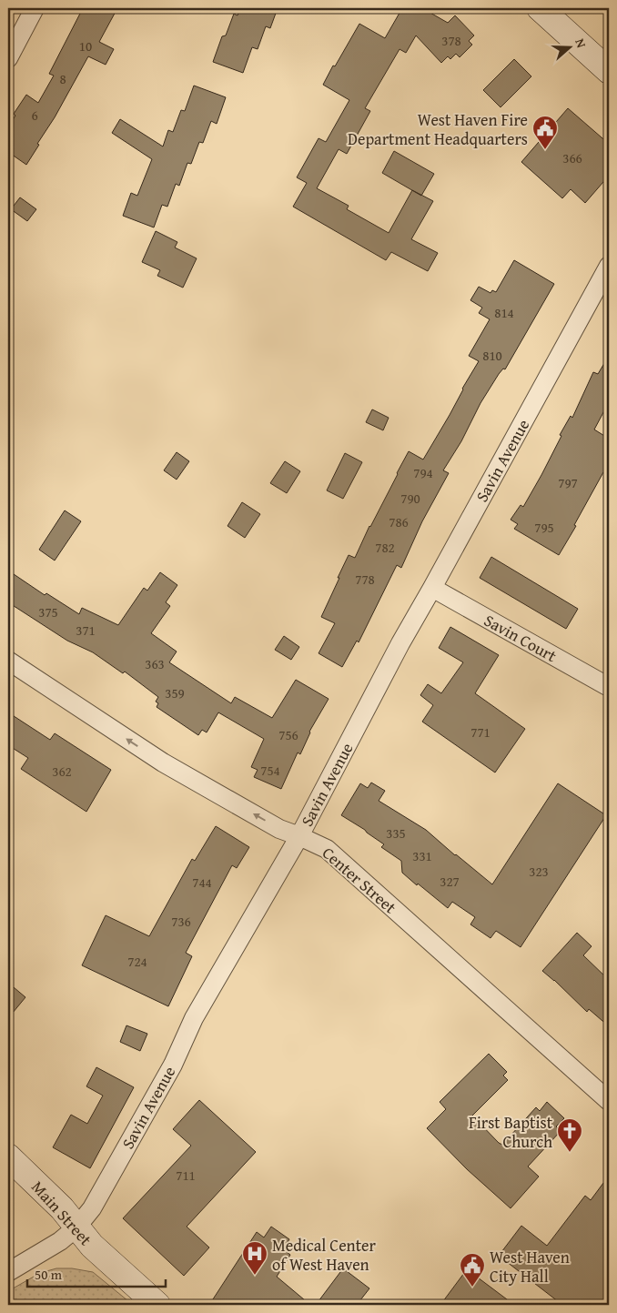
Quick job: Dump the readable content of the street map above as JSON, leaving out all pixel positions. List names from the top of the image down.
{
  "streets": {
    "main road": ["Main Street"],
    "street": ["Savin Avenue", "Savin Court", "Center Street"]
  },
  "crossings": [
    ["Savin Avenue", "Savin Court"],
    ["Savin Avenue", "Center Street"],
    ["Savin Avenue", "Main Street"]
  ],
  "one_way": ["Center Street"],
  "places": {
    "public building": ["West Haven Fire Department Headquarters", "West Haven City Hall"],
    "church": ["First Baptist Church"],
    "hospital": ["Medical Center of West Haven"]
  },
  "house_numbers": [
    "378",
    "10",
    "8",
    "6",
    "366",
    "814",
    "810",
    "794",
    "797",
    "790",
    "786",
    "795",
    "782",
    "778",
    "375",
    "371",
    "363",
    "359",
    "771",
    "756",
    "754",
    "362",
    "335",
    "331",
    "323",
    "327",
    "744",
    "736",
    "724",
    "711"
  ],
  "scale_bar": "50 m",
  "north": "right"
}
